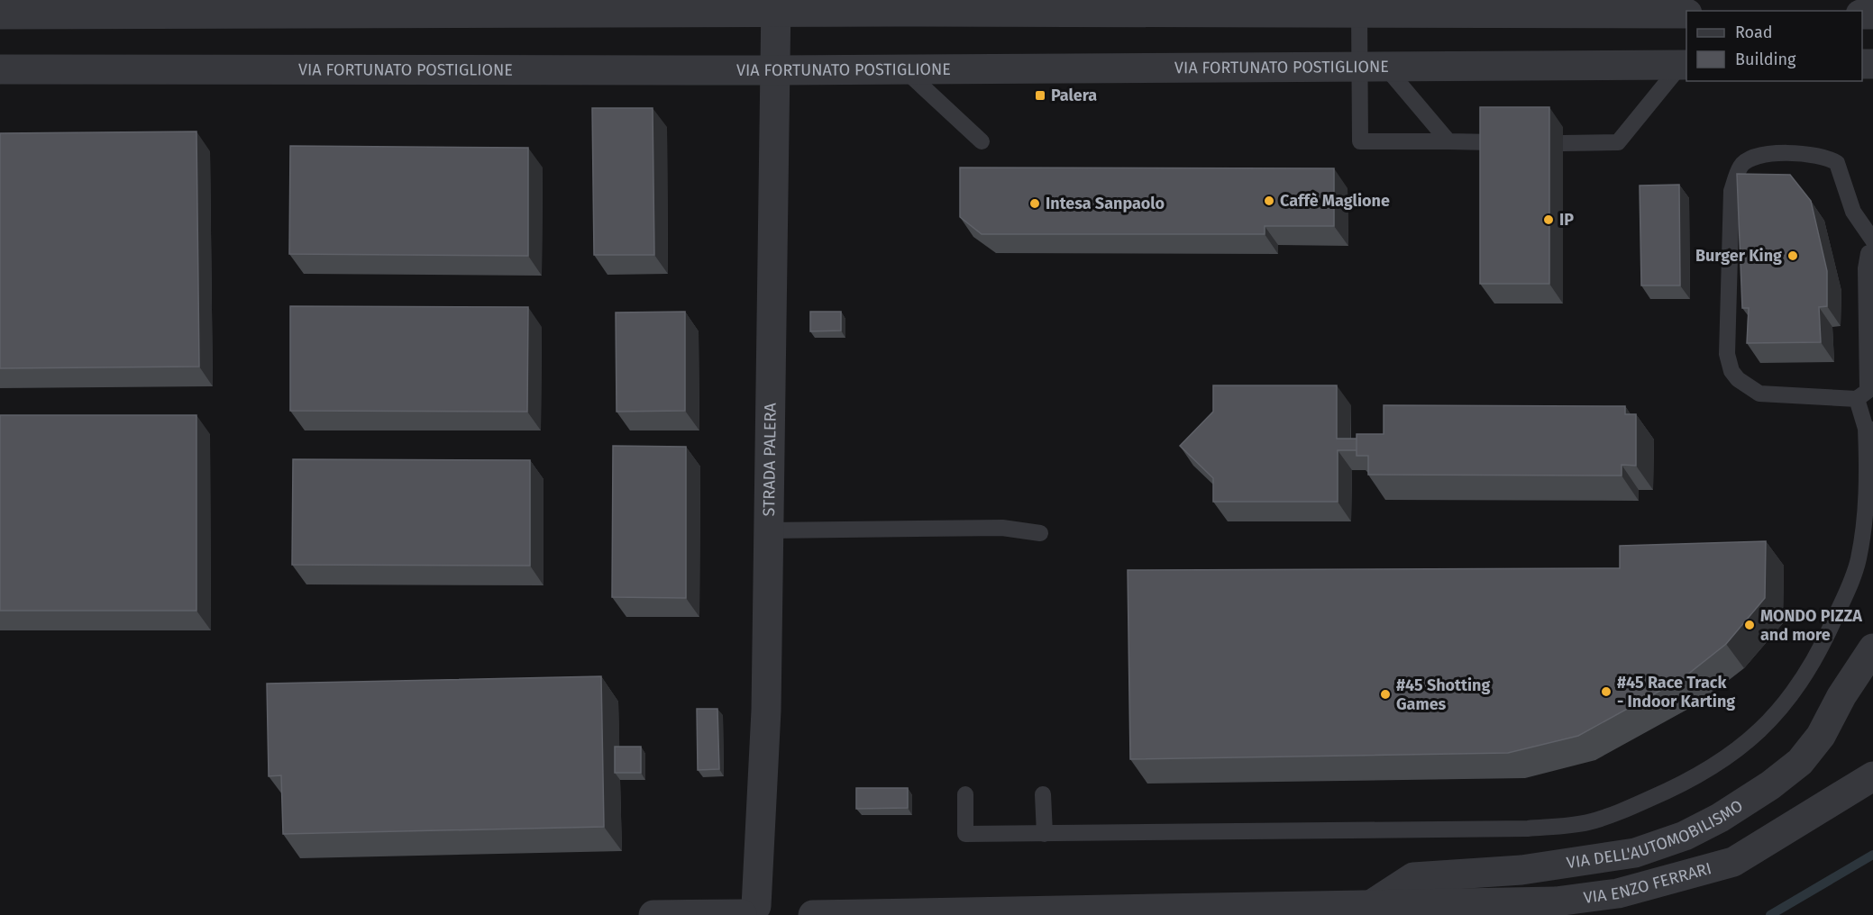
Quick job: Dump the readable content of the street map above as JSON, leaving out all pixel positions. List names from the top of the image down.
{
  "streets": {
    "street": [
      "VIA FORTUNATO POSTIGLIONE",
      "STRADA PALERA",
      "VIA DELL'AUTOMOBILISMO",
      "VIA ENZO FERRARI"
    ]
  },
  "crossings": [
    ["VIA FORTUNATO POSTIGLIONE", "STRADA PALERA"],
    ["VIA DELL'AUTOMOBILISMO", "VIA ENZO FERRARI"]
  ],
  "places": {
    "transit": ["Palera"],
    "other": [
      "Caffè Maglione",
      "Intesa Sanpaolo",
      "IP",
      "Burger King",
      "MONDO PIZZA and more",
      "#45 Race Track - Indoor Karting",
      "#45 Shotting Games"
    ]
  },
  "legend": ["Road", "Building"]
}
